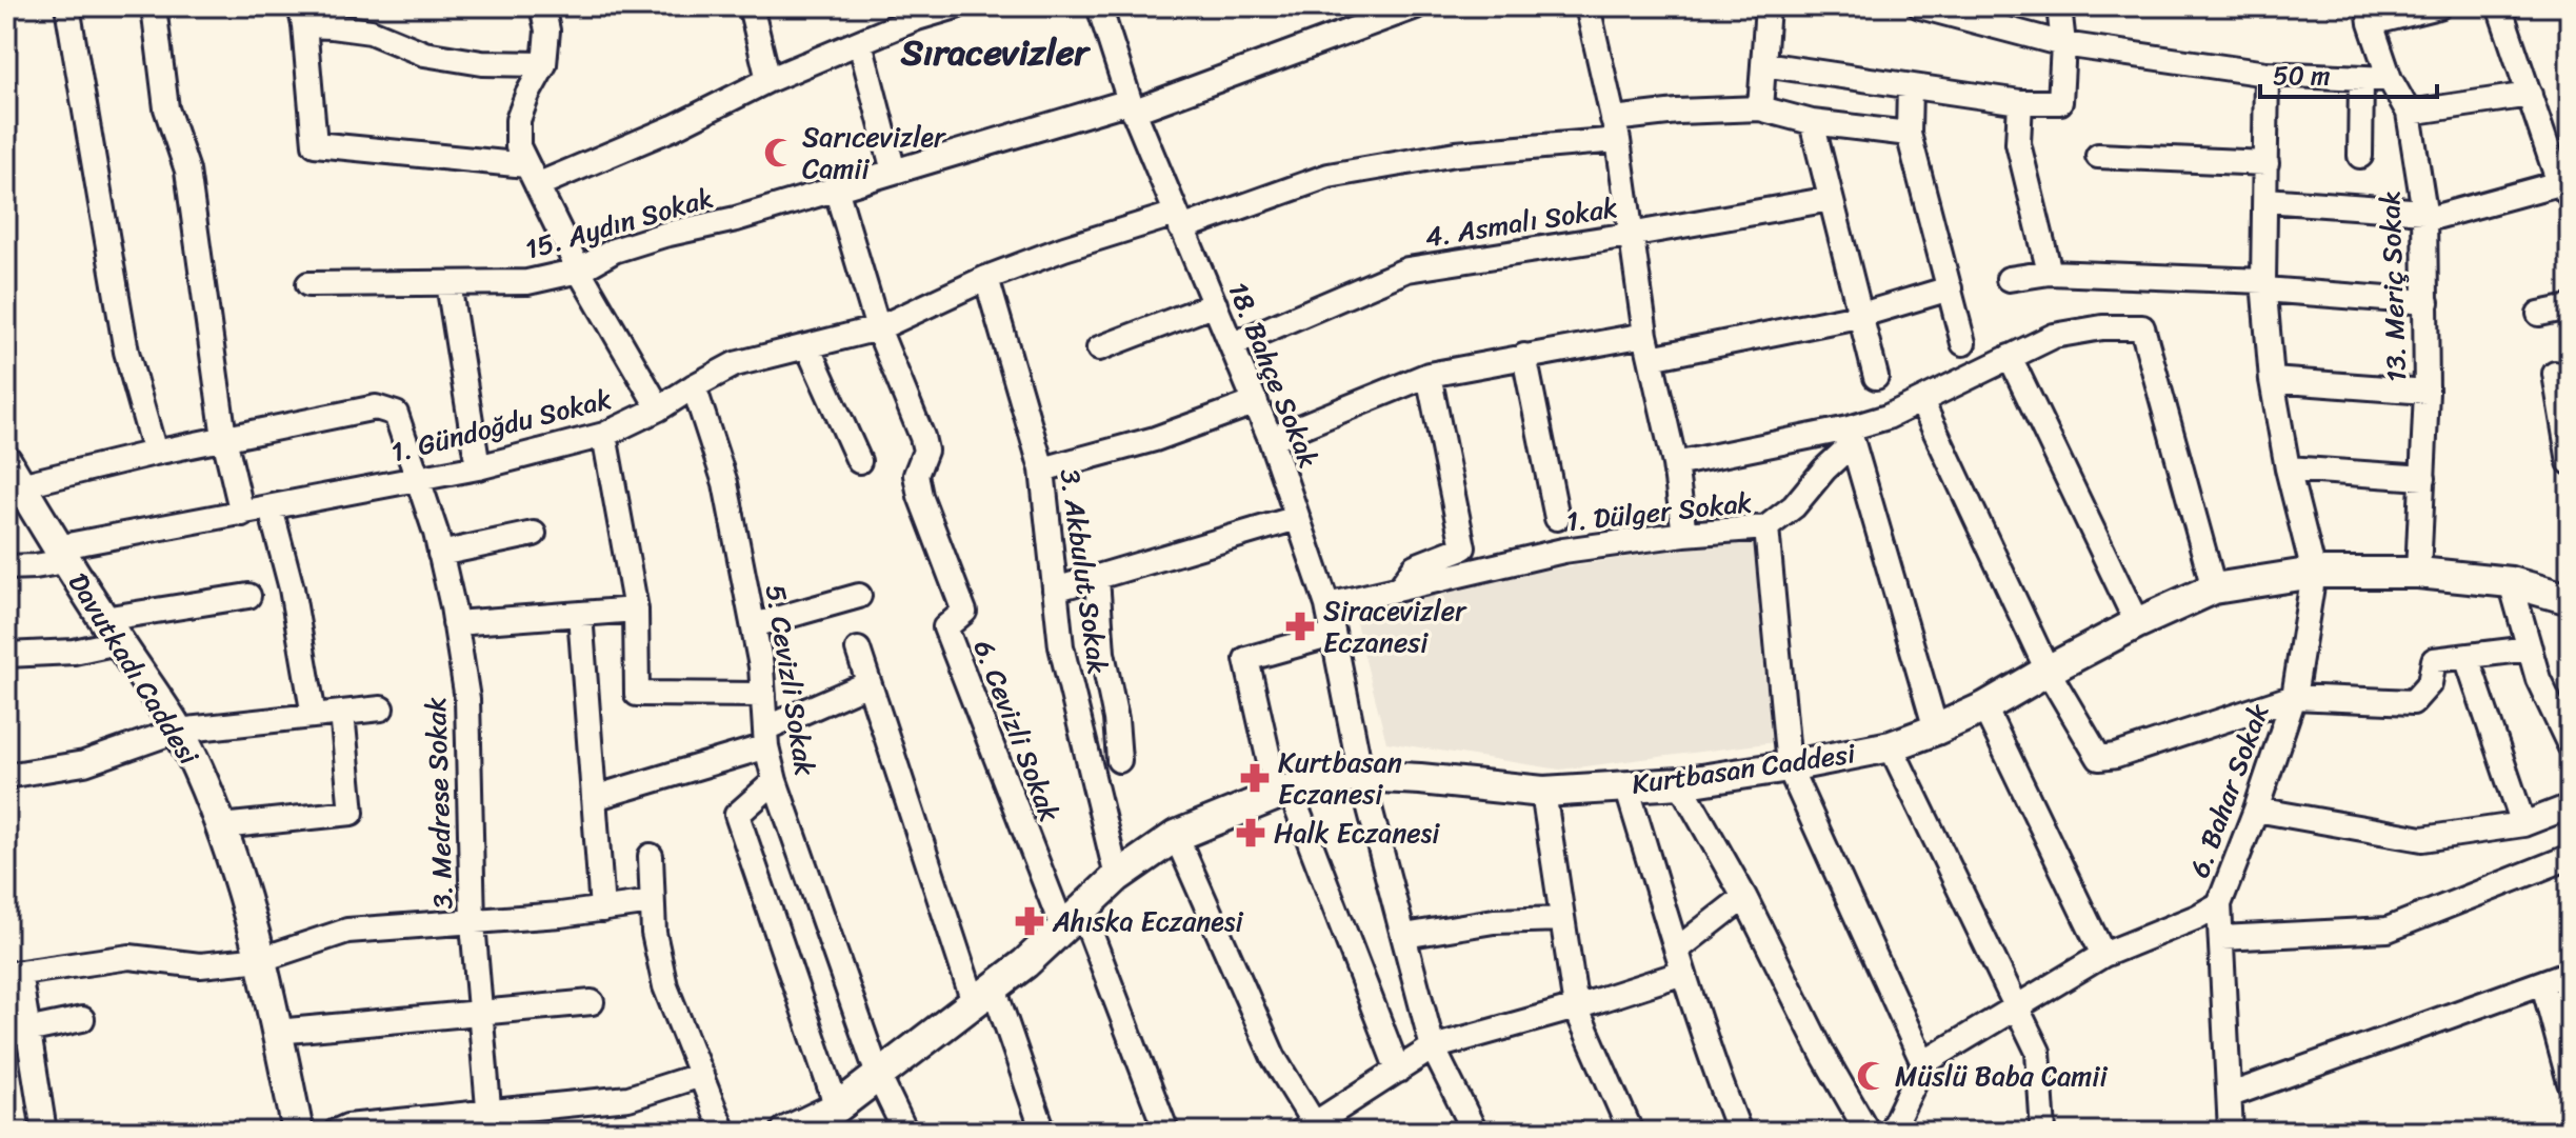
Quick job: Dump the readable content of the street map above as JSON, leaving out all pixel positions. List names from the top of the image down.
{
  "streets": {
    "main road": ["Davutkadı Caddesi", "Kurtbasan Caddesi"],
    "street": [
      "4. Asmalı Sokak",
      "15. Aydın Sokak",
      "13. Meriç Sokak",
      "18. Bahçe Sokak",
      "1. Gündoğdu Sokak",
      "1. Dülger Sokak",
      "3. Akbulut Sokak",
      "5. Cevizli Sokak",
      "6. Cevizli Sokak",
      "6. Bahar Sokak",
      "3. Medrese Sokak"
    ]
  },
  "crossings": [
    ["4. Asmalı Sokak", "18. Bahçe Sokak"],
    ["15. Aydın Sokak", "18. Bahçe Sokak"],
    ["13. Meriç Sokak", "Kurtbasan Caddesi"],
    ["18. Bahçe Sokak", "1. Gündoğdu Sokak"],
    ["18. Bahçe Sokak", "1. Dülger Sokak"],
    ["18. Bahçe Sokak", "Kurtbasan Caddesi"],
    ["1. Gündoğdu Sokak", "3. Akbulut Sokak"],
    ["1. Gündoğdu Sokak", "Davutkadı Caddesi"],
    ["1. Gündoğdu Sokak", "5. Cevizli Sokak"],
    ["1. Gündoğdu Sokak", "6. Cevizli Sokak"],
    ["1. Gündoğdu Sokak", "3. Medrese Sokak"],
    ["1. Dülger Sokak", "Kurtbasan Caddesi"],
    ["3. Akbulut Sokak", "Kurtbasan Caddesi"],
    ["5. Cevizli Sokak", "Kurtbasan Caddesi"],
    ["6. Cevizli Sokak", "Kurtbasan Caddesi"],
    ["Kurtbasan Caddesi", "6. Bahar Sokak"]
  ],
  "districts": ["Sıracevizler"],
  "places": {
    "mosque": ["Sarıcevizler Camii", "Müslü Baba Camii"],
    "pharmacy": [
      "Siracevizler Eczanesi",
      "Kurtbasan Eczanesi",
      "Halk Eczanesi",
      "Ahıska Eczanesi"
    ]
  },
  "scale_bar": "50 m"
}
